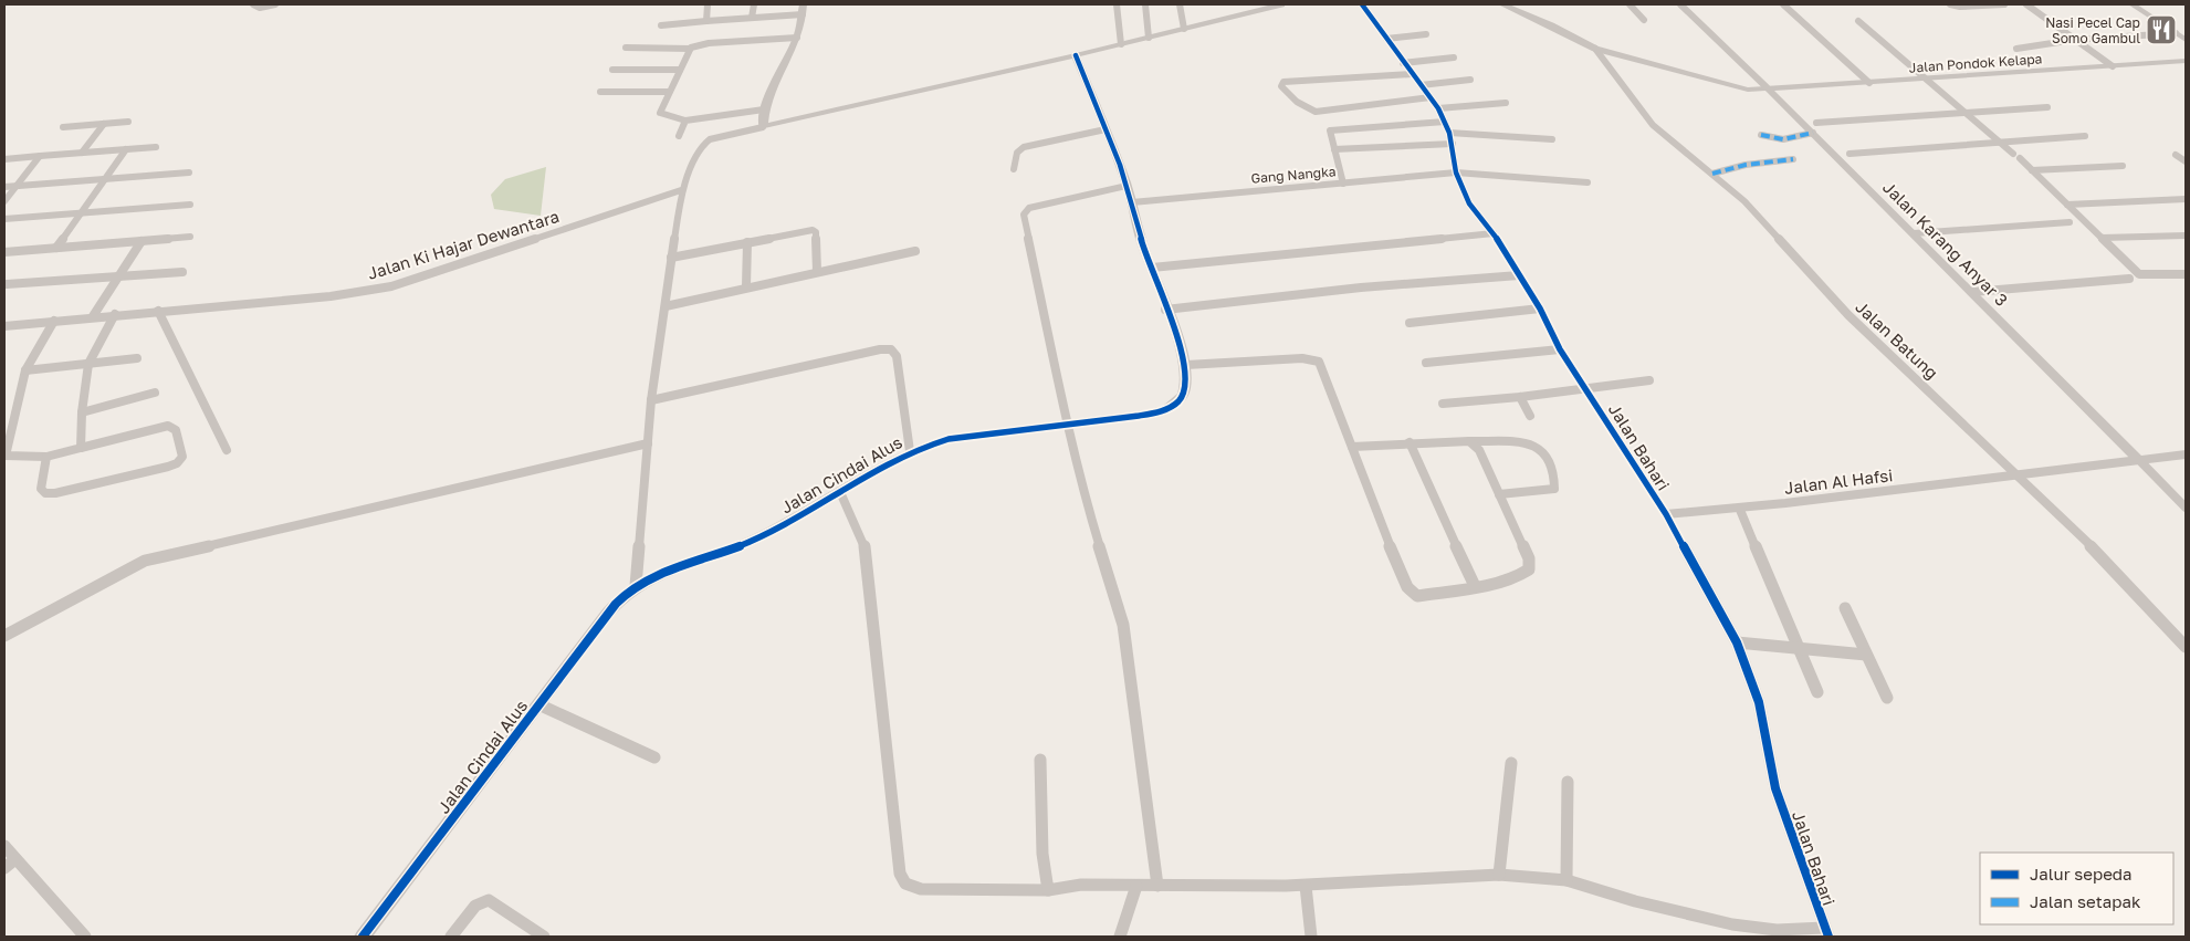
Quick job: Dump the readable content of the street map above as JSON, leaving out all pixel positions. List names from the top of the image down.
{
  "streets": {
    "street": [
      "Jalan Pondok Kelapa",
      "Gang Nangka",
      "Jalan Karang Anyar 3",
      "Jalan Ki Hajar Dewantara",
      "Jalan Batung",
      "Jalan Bahari",
      "Jalan Cindai Alus",
      "Jalan Al Hafsi"
    ]
  },
  "crossings": [
    ["Jalan Pondok Kelapa", "Jalan Karang Anyar 3"],
    ["Jalan Pondok Kelapa", "Jalan Batung"],
    ["Gang Nangka", "Jalan Bahari"],
    ["Gang Nangka", "Jalan Cindai Alus"],
    ["Jalan Karang Anyar 3", "Jalan Al Hafsi"],
    ["Jalan Batung", "Jalan Al Hafsi"],
    ["Jalan Bahari", "Jalan Al Hafsi"]
  ],
  "places": {
    "restaurant": ["Nasi Pecel Cap Somo Gambul"]
  },
  "legend": ["Jalur sepeda", "Jalan setapak"]
}
